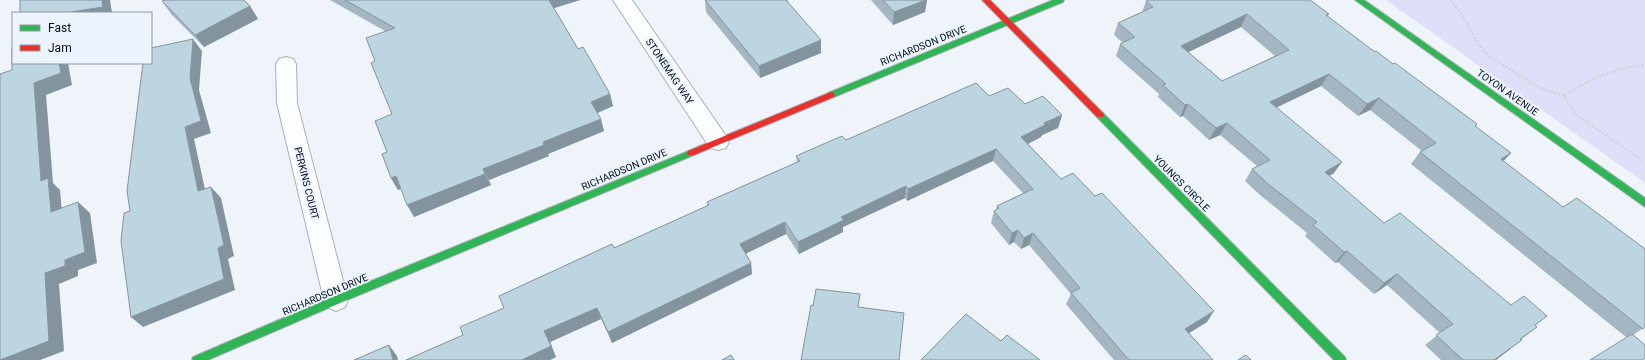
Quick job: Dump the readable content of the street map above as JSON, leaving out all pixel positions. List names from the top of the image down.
{
  "streets": {
    "street": [
      "RICHARDSON DRIVE",
      "STONEMAG WAY",
      "TOYON AVENUE",
      "PERKINS COURT",
      "YOUNGS CIRCLE"
    ]
  },
  "crossings": [
    ["RICHARDSON DRIVE", "STONEMAG WAY"],
    ["RICHARDSON DRIVE", "PERKINS COURT"],
    ["RICHARDSON DRIVE", "YOUNGS CIRCLE"]
  ],
  "legend": ["Fast", "Jam"]
}
